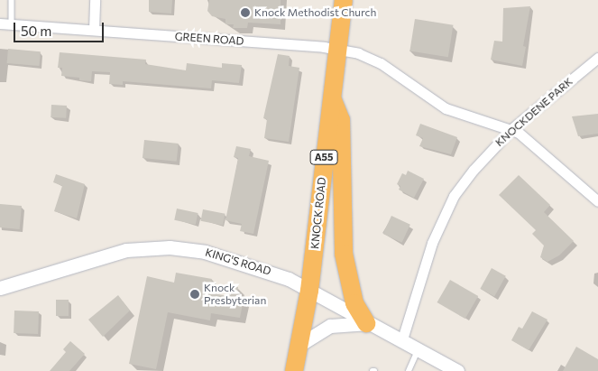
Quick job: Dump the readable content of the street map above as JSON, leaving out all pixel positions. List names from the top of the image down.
{
  "streets": {
    "highway": ["A55", "KNOCK ROAD"],
    "street": ["GREEN ROAD", "KNOCKDENE PARK", "KING'S ROAD"]
  },
  "crossings": [
    ["GREEN ROAD", "KNOCKDENE PARK"],
    ["GREEN ROAD", "KNOCK ROAD"],
    ["KNOCKDENE PARK", "KING'S ROAD"],
    ["KNOCK ROAD", "KING'S ROAD"]
  ],
  "places": ["Knock Methodist Church", "Knock Presbyterian"],
  "scale_bar": "50 m"
}
